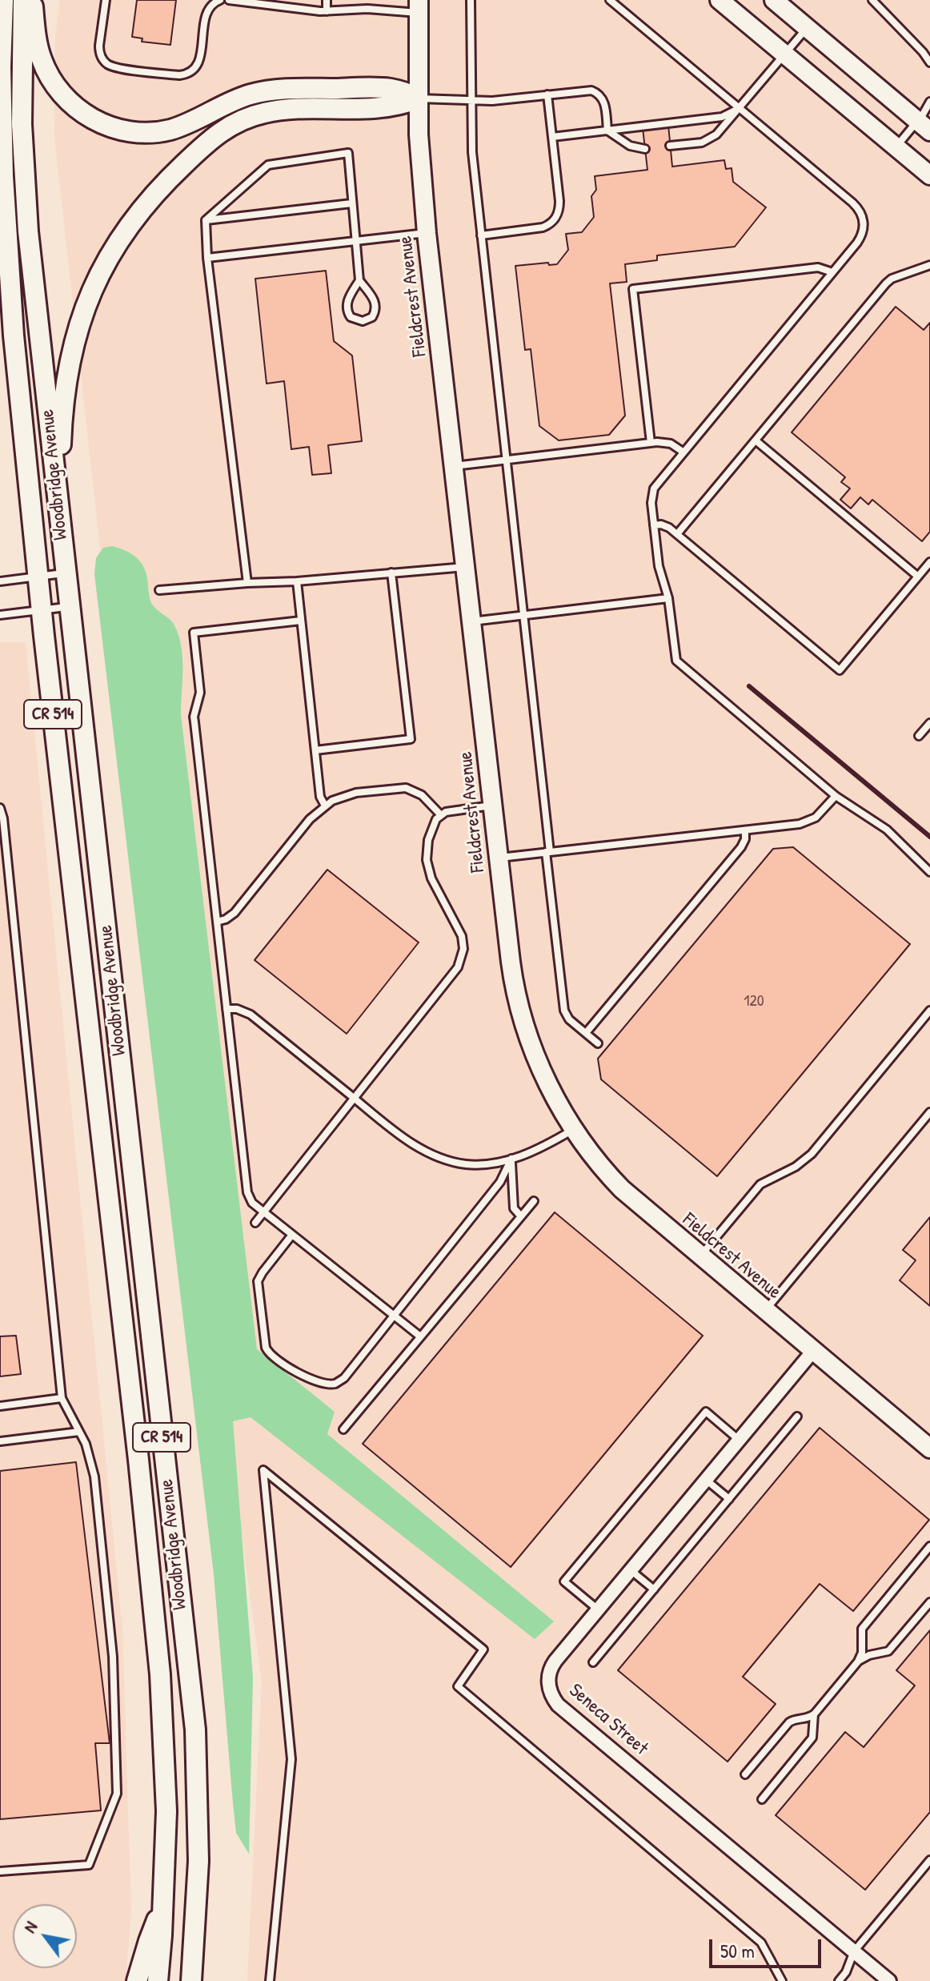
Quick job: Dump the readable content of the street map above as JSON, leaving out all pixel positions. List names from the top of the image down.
{
  "streets": {
    "main road": ["Woodbridge Avenue", "CR 514"],
    "street": ["Fieldcrest Avenue", "Seneca Street"]
  },
  "crossings": [
    ["Fieldcrest Avenue", "Seneca Street"]
  ],
  "house_numbers": ["120"],
  "scale_bar": "50 m",
  "north": "top left"
}
